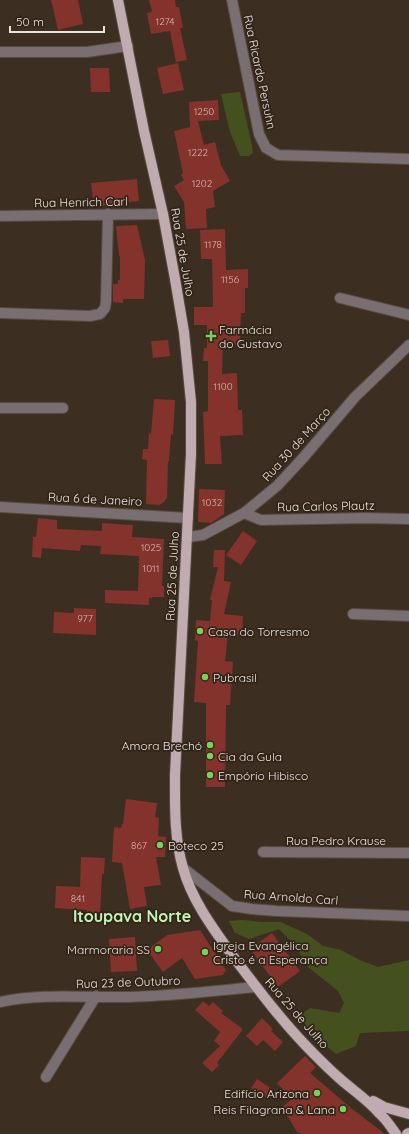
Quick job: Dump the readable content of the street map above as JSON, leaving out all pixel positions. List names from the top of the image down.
{
  "streets": {
    "main road": ["Rua 25 de Julho"],
    "street": [
      "Rua Ricardo Persuhn",
      "Rua Henrich Carl",
      "Rua 30 de Março",
      "Rua 6 de Janeiro",
      "Rua Carlos Plautz",
      "Rua Pedro Krause",
      "Rua Arnoldo Carl",
      "Rua 23 de Outubro"
    ]
  },
  "crossings": [
    ["Rua Henrich Carl", "Rua 25 de Julho"],
    ["Rua 25 de Julho", "Rua 30 de Março"],
    ["Rua 25 de Julho", "Rua 6 de Janeiro"],
    ["Rua 25 de Julho", "Rua Arnoldo Carl"],
    ["Rua 25 de Julho", "Rua 23 de Outubro"],
    ["Rua 30 de Março", "Rua Carlos Plautz"]
  ],
  "districts": ["Itoupava Norte"],
  "places": {
    "health": ["Farmácia do Gustavo"],
    "other": [
      "Casa do Torresmo",
      "Pubrasil",
      "Amora Brechó",
      "Cia da Gula",
      "Empório Hibisco",
      "Boteco 25",
      "Marmoraria SS",
      "Igreja Evangélica Cristo é a Esperança",
      "Edifício Arizona",
      "Reis Filagrana & Lana"
    ]
  },
  "house_numbers": [
    "1274",
    "1250",
    "1222",
    "1202",
    "1178",
    "1156",
    "1100",
    "1032",
    "1025",
    "1011",
    "977",
    "867",
    "841"
  ],
  "scale_bar": "50 m"
}
